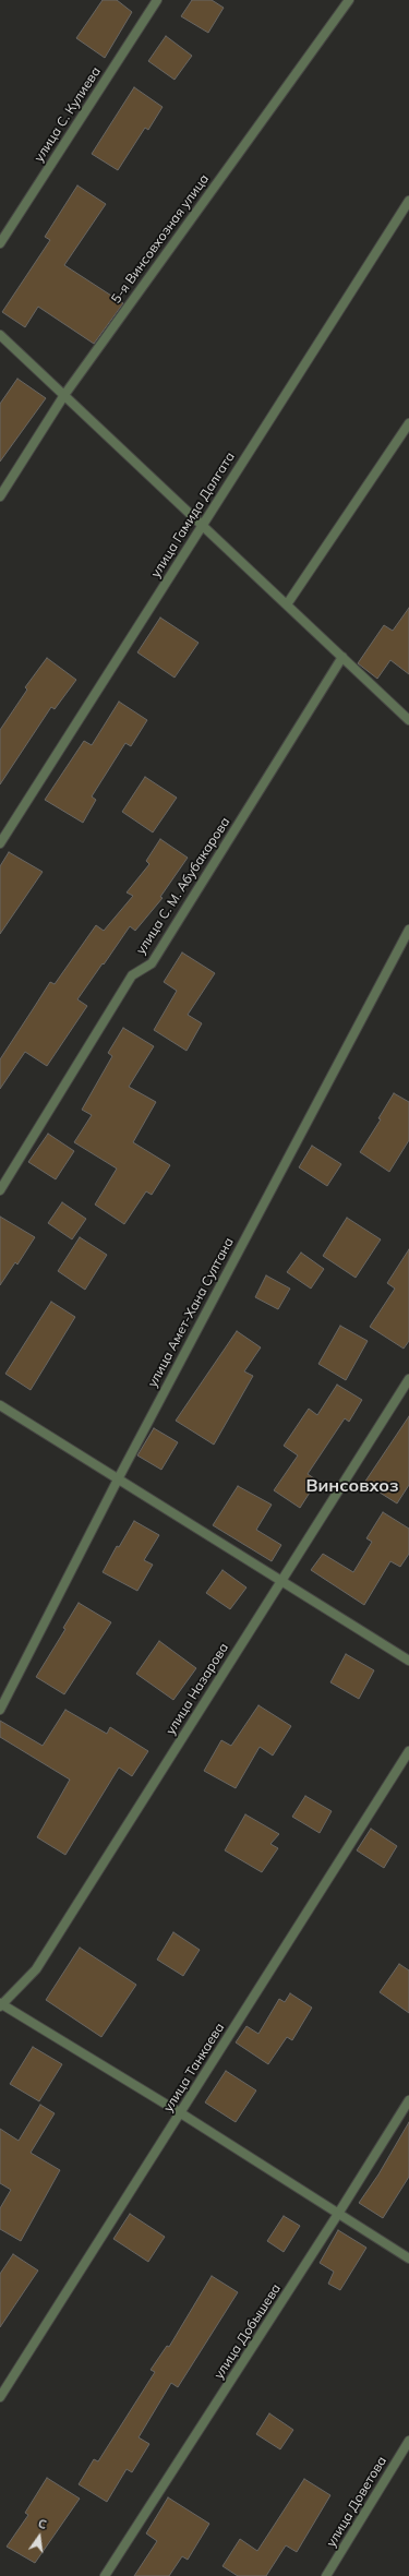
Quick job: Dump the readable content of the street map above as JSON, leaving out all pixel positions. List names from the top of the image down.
{
  "streets": {
    "street": [
      "улица С. Кулиева",
      "5-я Винсовхозная улица",
      "улица Гамида Далгата",
      "улица С. М. Абубакарова",
      "улица Амет-Хана Султана",
      "улица Назарова",
      "улица Танкаева",
      "улица Добышева",
      "улица Доветова"
    ]
  },
  "districts": ["Винсовхоз"],
  "north": "top"
}
